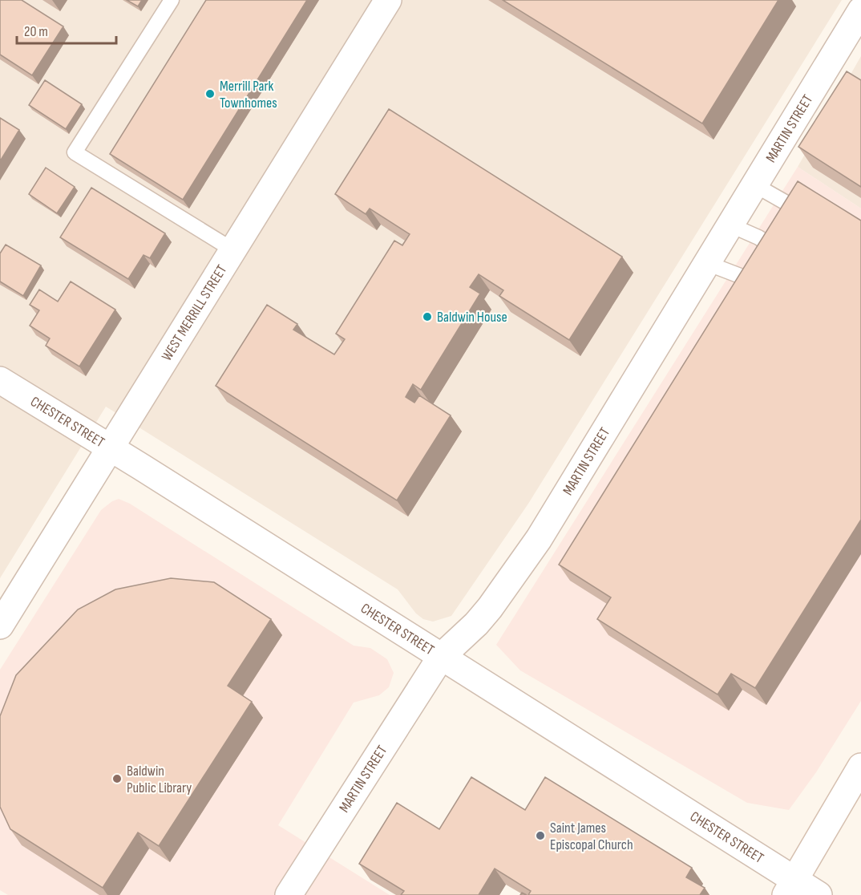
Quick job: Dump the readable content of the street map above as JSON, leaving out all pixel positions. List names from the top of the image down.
{
  "streets": {
    "street": ["MARTIN STREET", "WEST MERRILL STREET", "CHESTER STREET"]
  },
  "crossings": [
    ["MARTIN STREET", "CHESTER STREET"],
    ["WEST MERRILL STREET", "CHESTER STREET"]
  ],
  "places": [
    "Merrill Park Townhomes",
    "Baldwin House",
    "Baldwin Public Library",
    "Saint James Episcopal Church"
  ],
  "scale_bar": "20 m"
}
